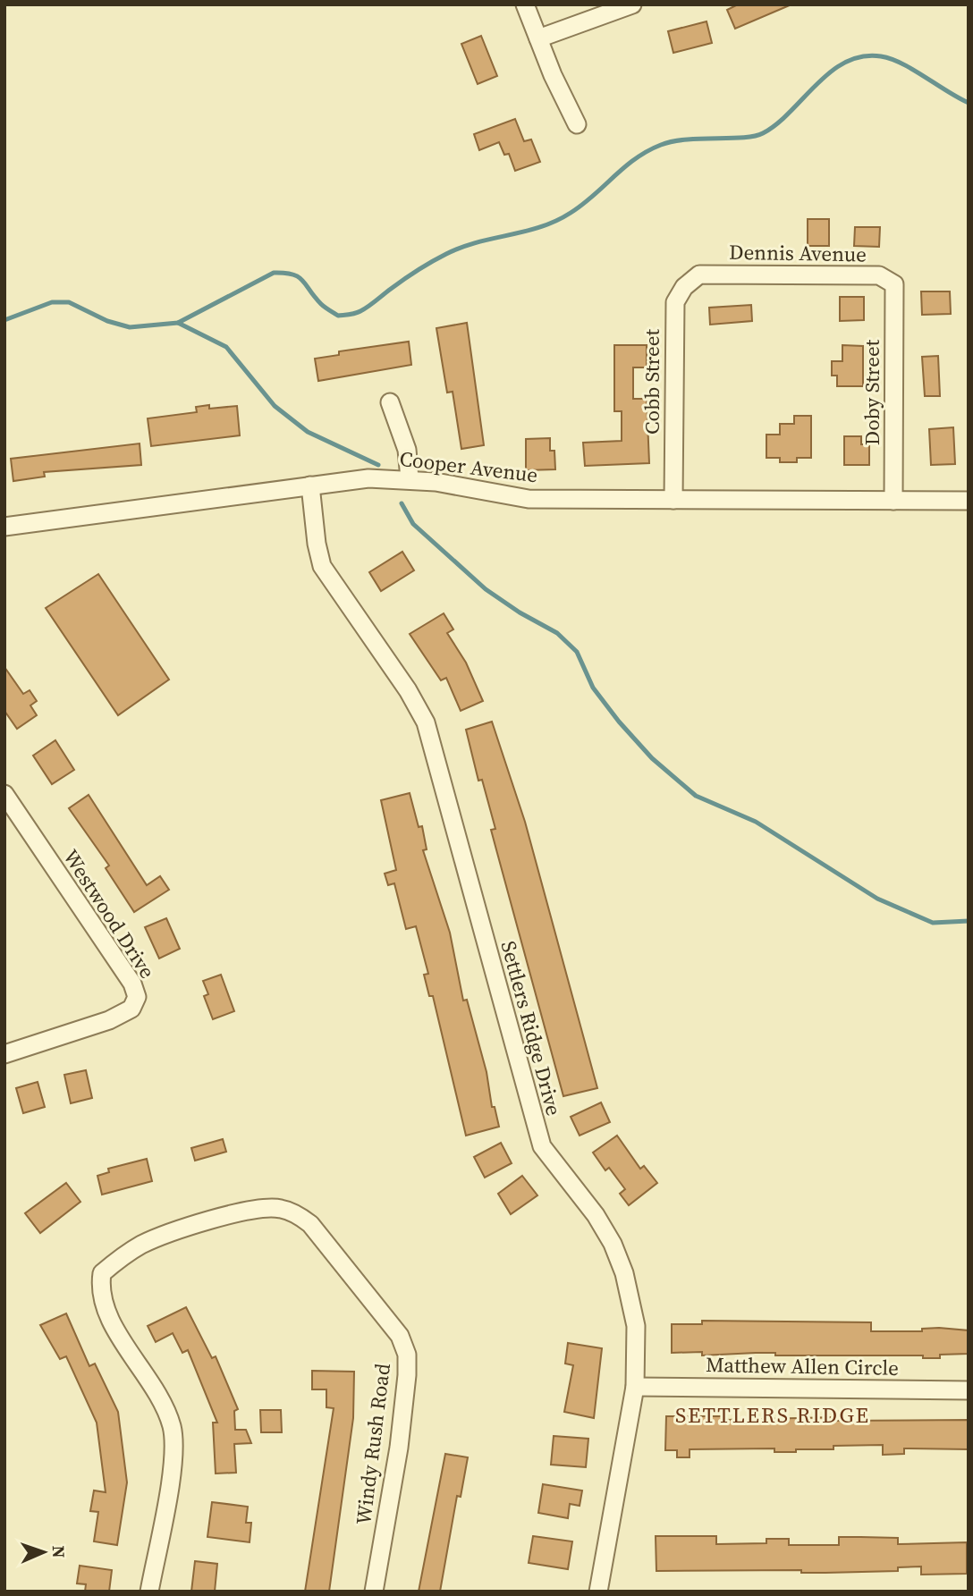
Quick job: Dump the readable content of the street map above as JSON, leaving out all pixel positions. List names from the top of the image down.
{
  "streets": {
    "street": [
      "Dennis Avenue",
      "Cobb Street",
      "Doby Street",
      "Cooper Avenue",
      "Westwood Drive",
      "Settlers Ridge Drive",
      "Matthew Allen Circle",
      "Windy Rush Road"
    ]
  },
  "crossings": [
    ["Dennis Avenue", "Cobb Street"],
    ["Dennis Avenue", "Doby Street"],
    ["Cobb Street", "Cooper Avenue"],
    ["Doby Street", "Cooper Avenue"],
    ["Cooper Avenue", "Settlers Ridge Drive"],
    ["Settlers Ridge Drive", "Matthew Allen Circle"]
  ],
  "districts": ["SETTLERS RIDGE"],
  "north": "right"
}
